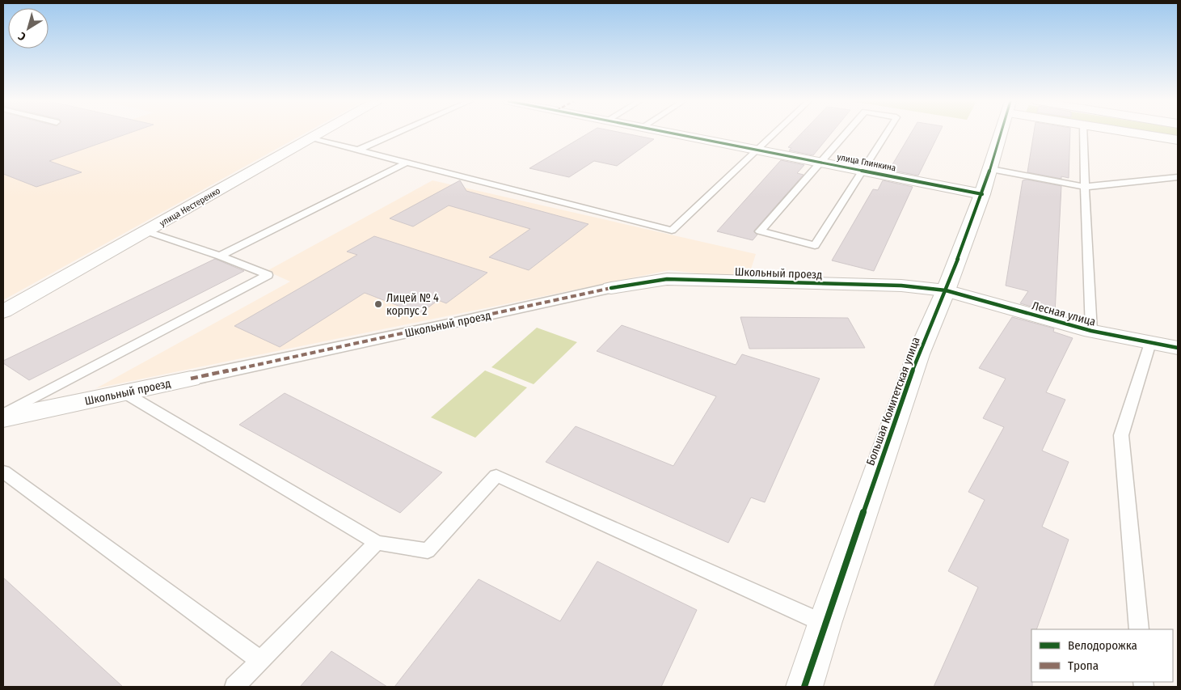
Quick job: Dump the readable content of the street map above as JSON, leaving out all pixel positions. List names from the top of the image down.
{
  "streets": {
    "street": [
      "улица Глинкина",
      "улица Нестеренко",
      "Школьный проезд",
      "Лесная улица",
      "Большая Комитетская улица"
    ]
  },
  "crossings": [
    ["улица Глинкина", "Большая Комитетская улица"],
    ["Школьный проезд", "Лесная улица"],
    ["Школьный проезд", "Большая Комитетская улица"],
    ["Лесная улица", "Большая Комитетская улица"]
  ],
  "places": ["Лицей № 4 корпус 2"],
  "legend": ["Велодорожка", "Тропа"],
  "north": "bottom left"
}
